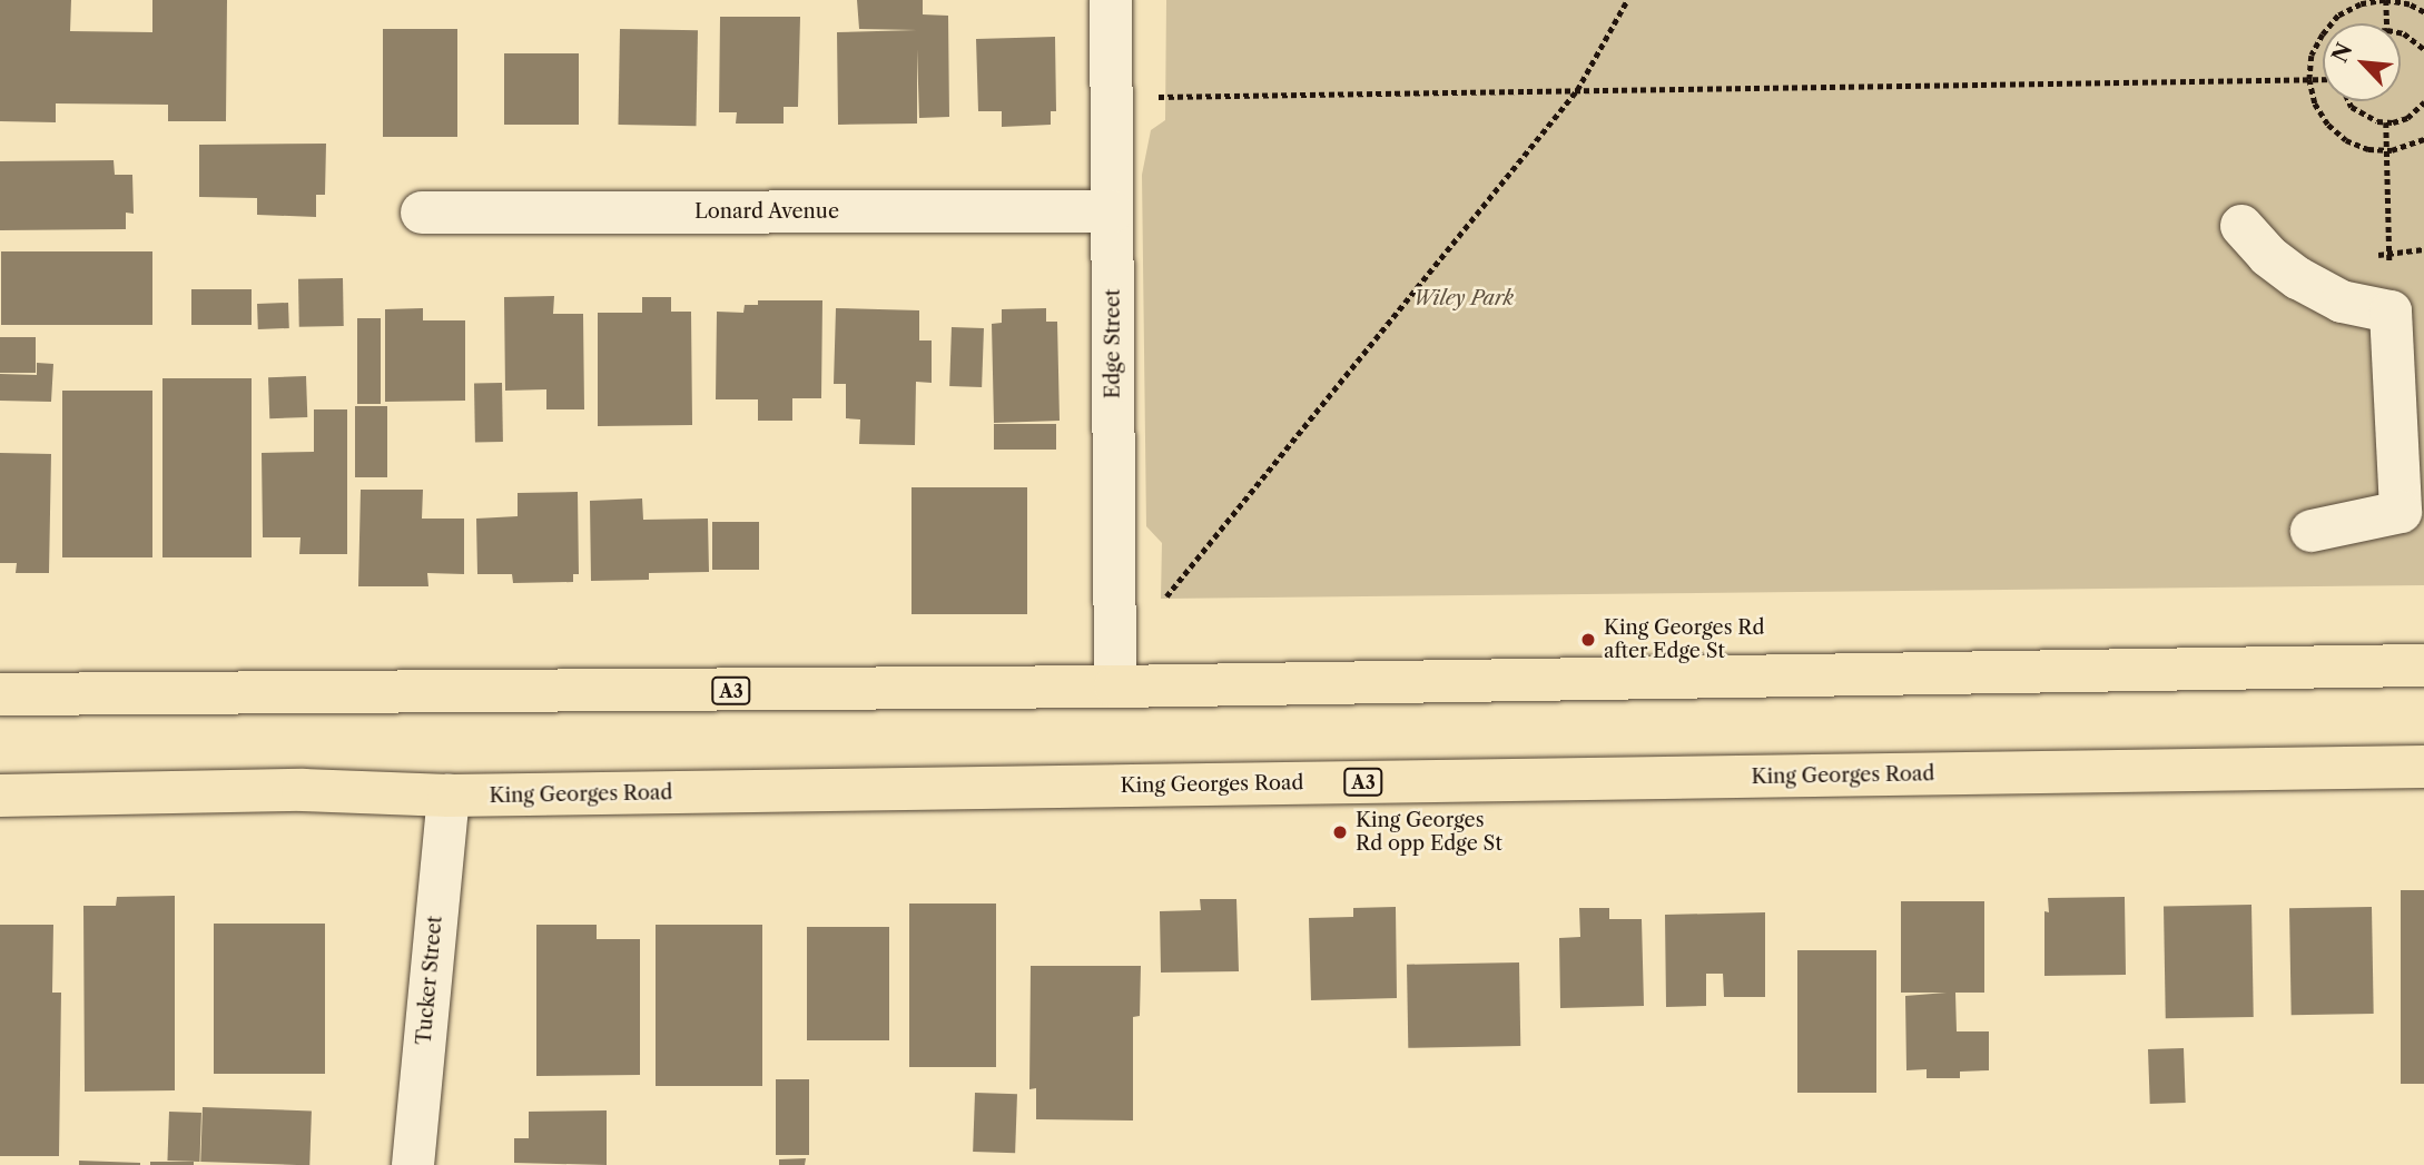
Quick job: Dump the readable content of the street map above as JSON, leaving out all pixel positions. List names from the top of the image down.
{
  "streets": {
    "highway": ["A3", "King Georges Road"],
    "street": ["Lonard Avenue", "Edge Street", "Tucker Street"]
  },
  "crossings": [
    ["Lonard Avenue", "Edge Street"],
    ["Edge Street", "A3"],
    ["King Georges Road", "Tucker Street"]
  ],
  "parks": ["Wiley Park"],
  "places": ["King Georges Rd after Edge St", "King Georges Rd opp Edge St"],
  "north": "top left"
}
